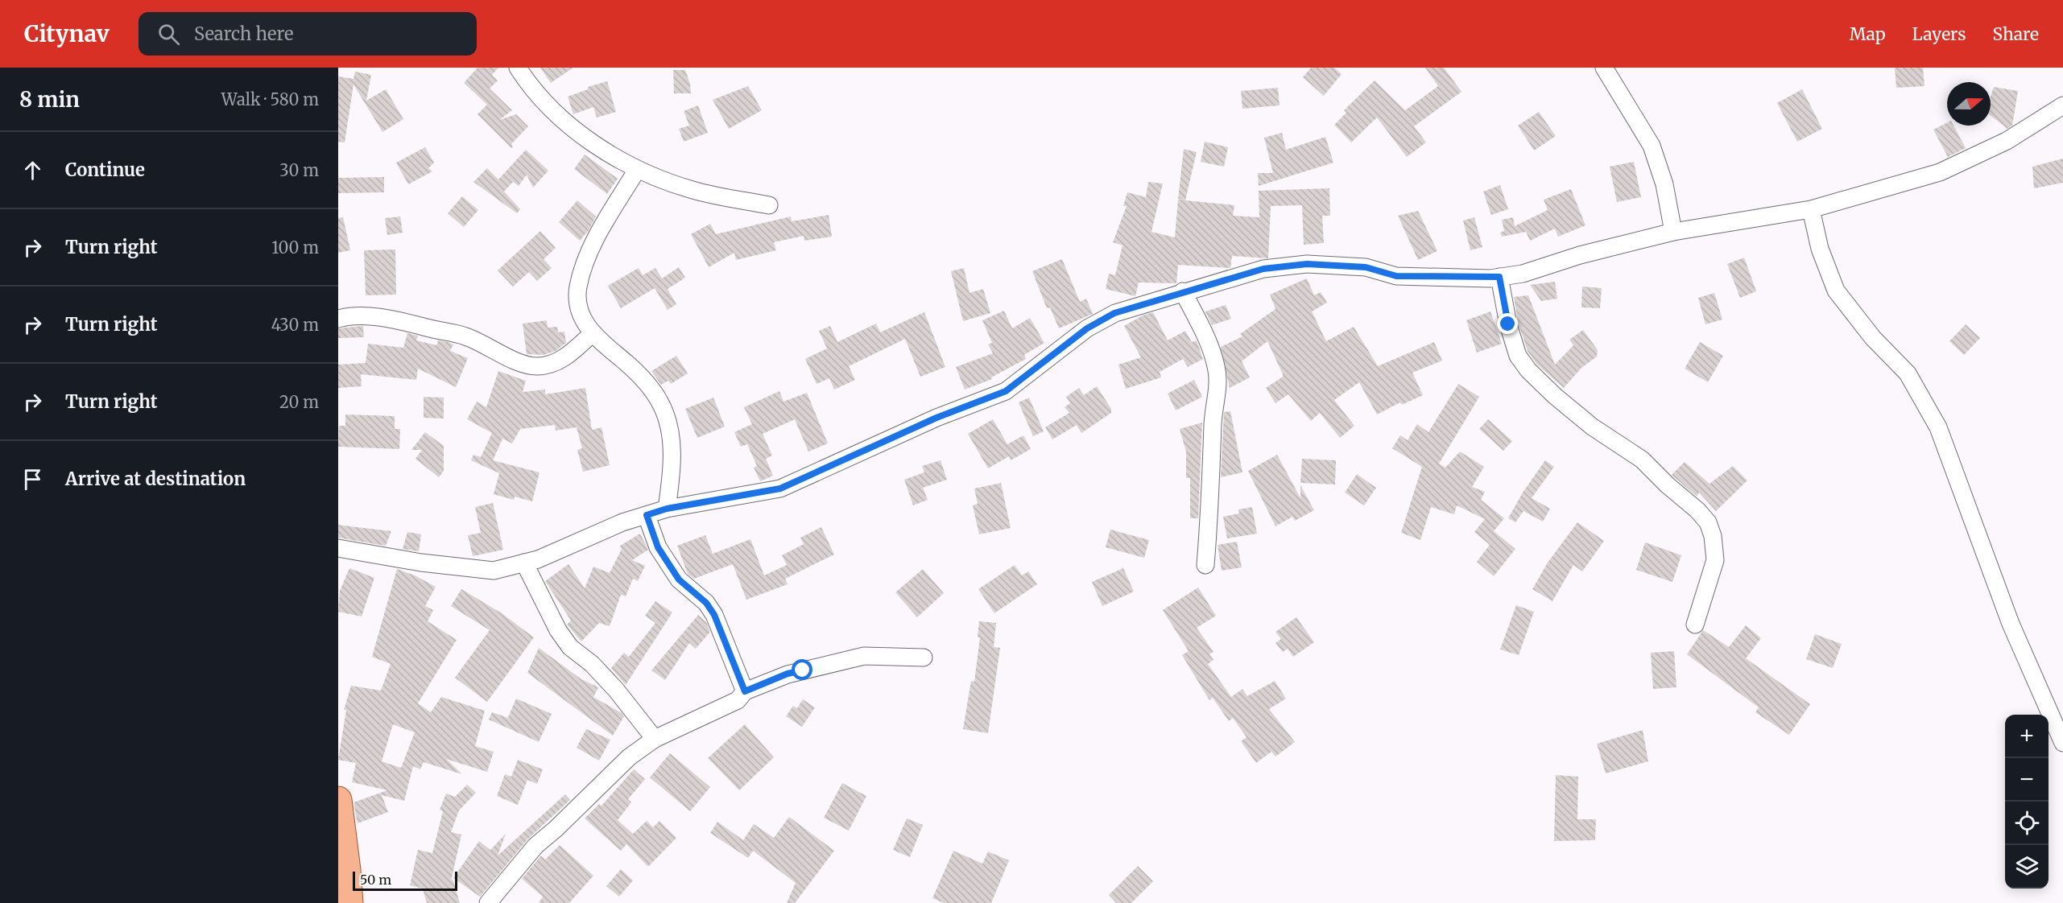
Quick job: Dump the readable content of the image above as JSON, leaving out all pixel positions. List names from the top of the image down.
{
  "scale_bar": "50 m",
  "north": "right",
  "page": {
    "header": "Citynav",
    "search": "Search here",
    "nav": ["Map", "Layers", "Share"],
    "heading": ["8 min", "Walk · 580 m"],
    "list": [
      ["Continue", "30 m"],
      ["Turn right", "100 m"],
      ["Turn right", "430 m"],
      ["Turn right", "20 m"],
      "Arrive at destination"
    ],
    "map_buttons": ["+", "−"],
    "scale": "50 m"
  }
}
